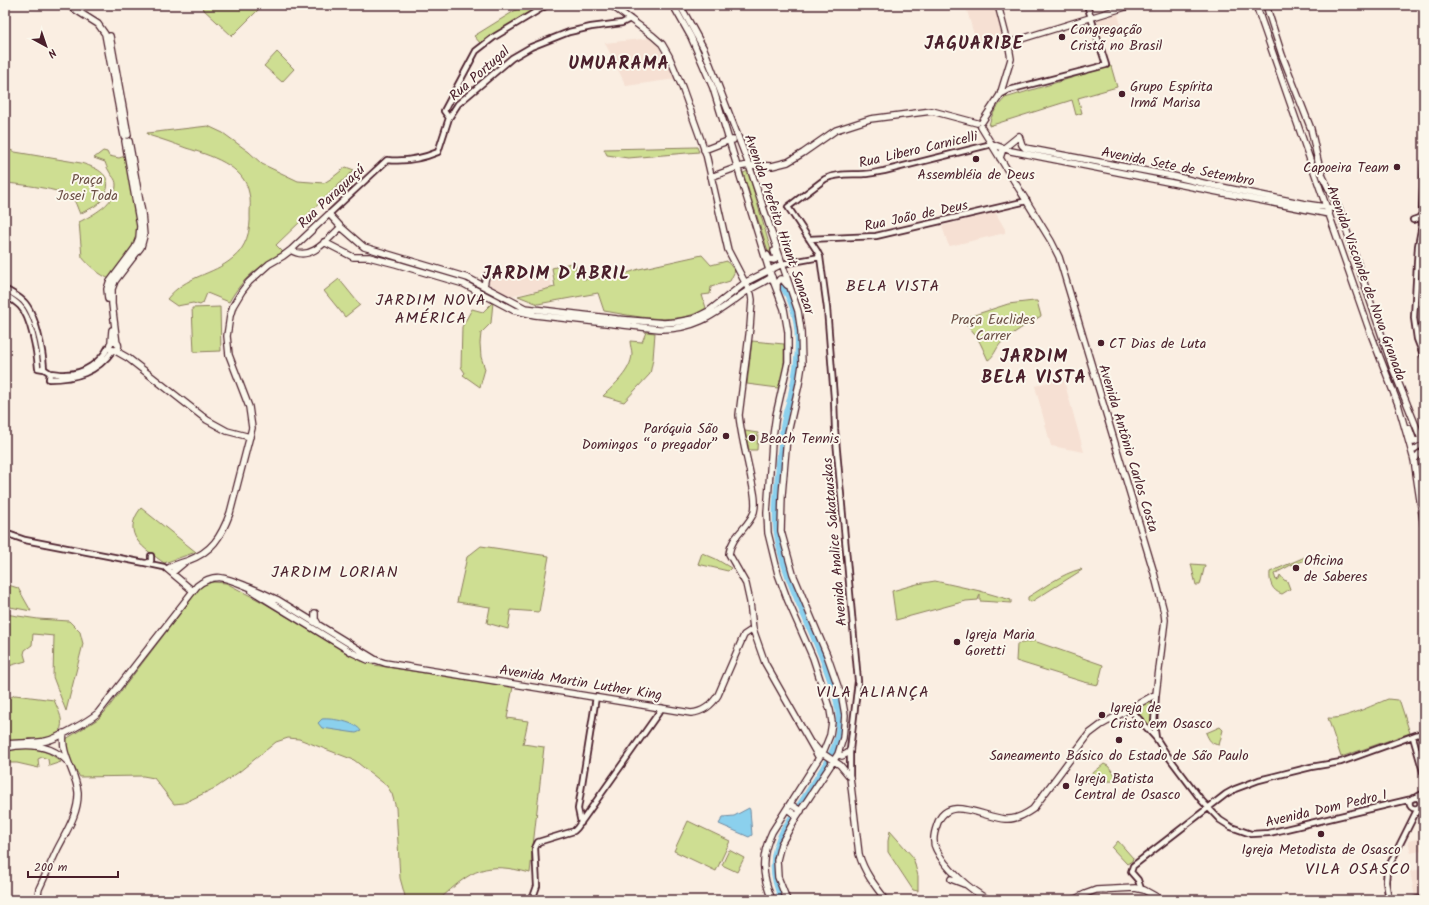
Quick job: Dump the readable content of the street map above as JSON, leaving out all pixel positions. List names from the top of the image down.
{
  "streets": {
    "main road": [
      "Avenida Sete de Setembro",
      "Rua Paraguaçú",
      "Avenida Prefeito Hirant Sanazar",
      "Avenida Visconde de Nova Granada",
      "Avenida Antônio Carlos Costa",
      "Avenida Martin Luther King"
    ],
    "street": [
      "Rua Portugal",
      "Rua Libero Carnicelli",
      "Rua João de Deus",
      "Avenida Analice Sakatauskas",
      "Avenida Dom Pedro I"
    ]
  },
  "crossings": [
    ["Rua Portugal", "Rua Paraguaçú"],
    ["Rua Libero Carnicelli", "Avenida Sete de Setembro"],
    ["Rua Libero Carnicelli", "Avenida Antônio Carlos Costa"],
    ["Rua Libero Carnicelli", "Avenida Analice Sakatauskas"],
    ["Avenida Sete de Setembro", "Avenida Visconde de Nova Granada"],
    ["Avenida Sete de Setembro", "Avenida Antônio Carlos Costa"],
    ["Rua João de Deus", "Avenida Antônio Carlos Costa"],
    ["Rua João de Deus", "Avenida Analice Sakatauskas"],
    ["Avenida Antônio Carlos Costa", "Avenida Dom Pedro I"]
  ],
  "districts": [
    "JAGUARIBE",
    "UMUARAMA",
    "JARDIM D'ABRIL",
    "BELA VISTA",
    "JARDIM NOVA AMÉRICA",
    "JARDIM BELA VISTA",
    "JARDIM LORIAN",
    "VILA ALIANÇA",
    "VILA OSASCO"
  ],
  "parks": ["Praça Josei Toda", "Praça Euclides Carrer"],
  "places": [
    "Congregação Cristã no Brasil",
    "Grupo Espírita Irmã Marisa",
    "Assembléia de Deus",
    "Capoeira Team",
    "CT Dias de Luta",
    "Paróquia São Domingos “o pregador”",
    "Beach Tennis",
    "Oficina de Saberes",
    "Igreja Maria Goretti",
    "Igreja de Cristo em Osasco",
    "Saneamento Básico do Estado de São Paulo",
    "Igreja Batista Central de Osasco",
    "Igreja Metodista de Osasco"
  ],
  "scale_bar": "200 m",
  "north": "bottom right"
}
